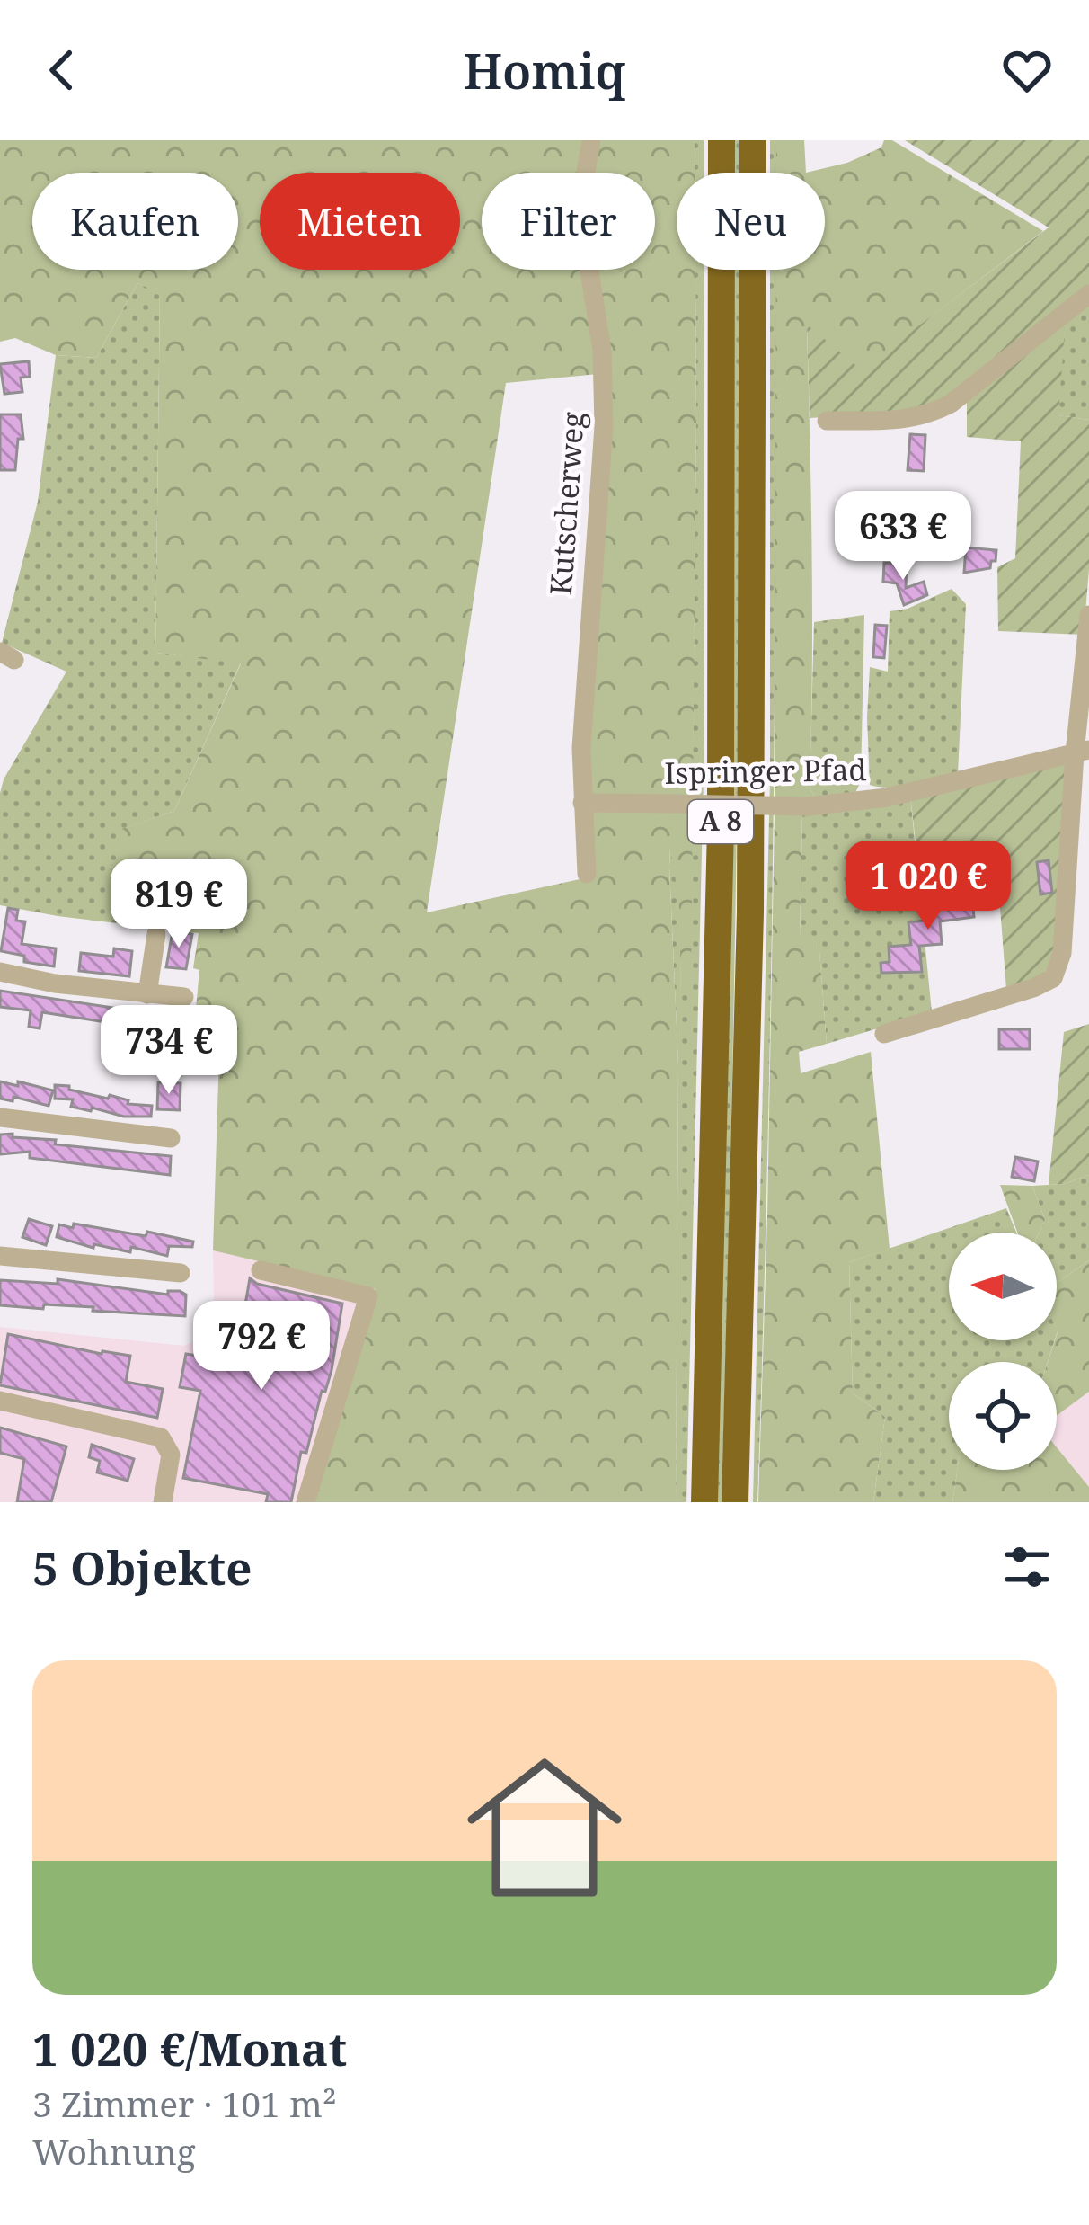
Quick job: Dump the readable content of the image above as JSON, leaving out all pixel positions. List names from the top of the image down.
{
  "streets": {
    "highway": ["A 8"],
    "street": ["Kutscherweg", "Ispringer Pfad"]
  },
  "crossings": [
    ["Kutscherweg", "Ispringer Pfad"]
  ],
  "north": "left",
  "page": {
    "header": "Homiq",
    "chip": [
      "Kaufen",
      "Mieten",
      "Filter",
      "Neu"
    ],
    "price": [
      "633 €",
      "1 020 €",
      "819 €",
      "734 €",
      "792 €"
    ],
    "heading": "5 Objekte",
    "list": [
      {
        "name": "1 020 €/Monat",
        "note": "3 Zimmer · 101 m² · Wohnung"
      }
    ]
  }
}
